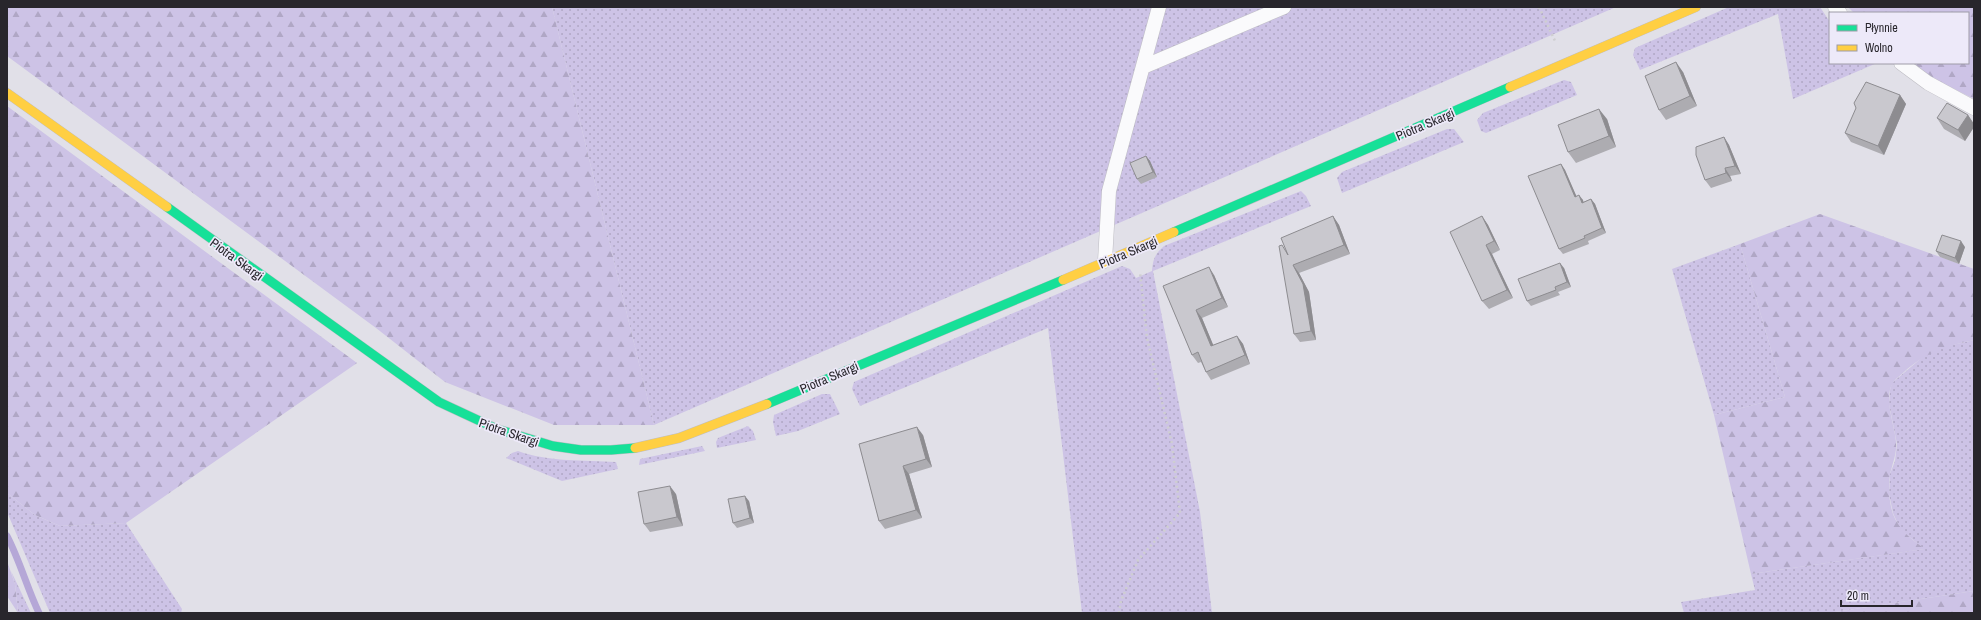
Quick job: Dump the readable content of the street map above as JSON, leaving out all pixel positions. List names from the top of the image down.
{
  "streets": {
    "street": ["Piotra Skargi"]
  },
  "legend": ["Płynnie", "Wolno"],
  "scale_bar": "20 m"
}
